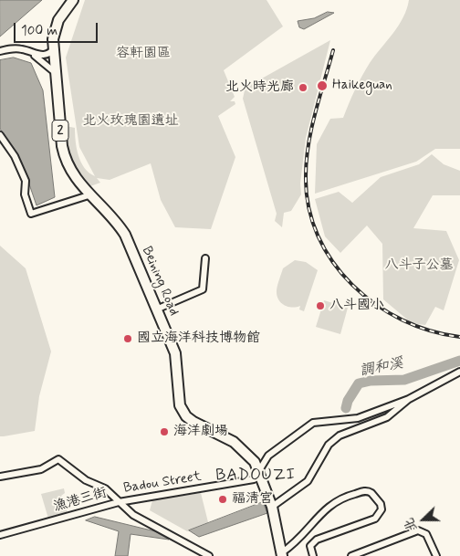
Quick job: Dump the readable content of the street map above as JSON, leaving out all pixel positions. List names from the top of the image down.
{
  "streets": {
    "main road": ["2", "Beining Road"],
    "street": ["Badou Street", "漁港三街"]
  },
  "crossings": [
    ["Beining Road", "Badou Street"],
    ["Badou Street", "漁港三街"]
  ],
  "districts": ["BADOUZI"],
  "water": ["調和溪"],
  "parks": ["容軒園區", "北火玫瑰園遺址", "八斗子公墓"],
  "places": [
    "Haikeguan",
    "北火時光廊",
    "八斗國小",
    "國立海洋科技博物館",
    "海洋劇場",
    "福清宮"
  ],
  "scale_bar": "100 m",
  "north": "left"
}
